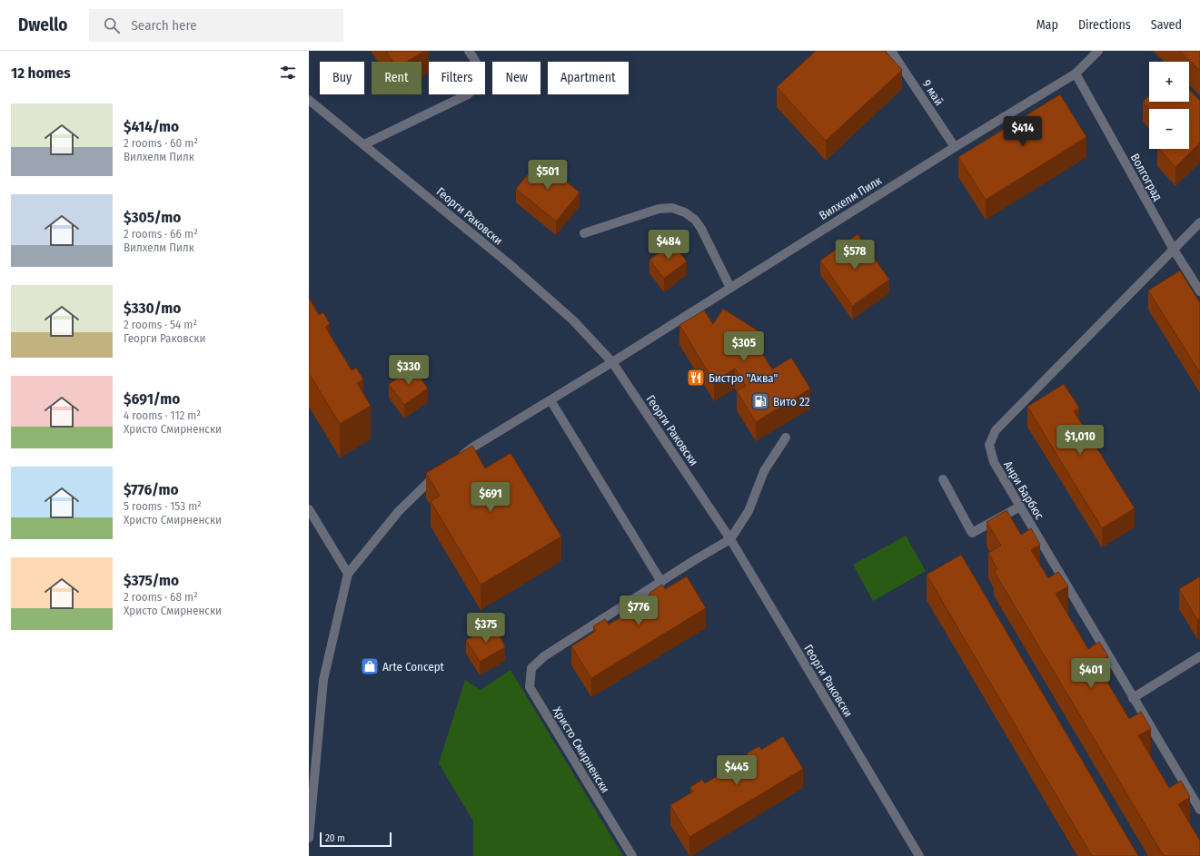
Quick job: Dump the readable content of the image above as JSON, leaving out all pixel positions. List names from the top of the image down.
{
  "streets": {
    "street": [
      "9 май",
      "Волгоград",
      "Вилхелм Пилк",
      "Георги Раковски",
      "Анри Барбюс",
      "Христо Смирненски"
    ]
  },
  "crossings": [
    ["9 май", "Вилхелм Пилк"],
    ["Волгоград", "Вилхелм Пилк"],
    ["Волгоград", "Анри Барбюс"],
    ["Вилхелм Пилк", "Георги Раковски"],
    ["Георги Раковски", "Христо Смирненски"]
  ],
  "places": {
    "restaurant": ["Бистро \"Аква\""],
    "fuel station": ["Вито 22"],
    "shop": ["Arte Concept"]
  },
  "scale_bar": "20 m",
  "page": {
    "header": "Dwello",
    "search": "Search here",
    "nav": ["Map", "Directions", "Saved"],
    "heading": "12 homes",
    "map_buttons": ["+", "−"],
    "chip": [
      "Buy",
      "Rent",
      "Filters",
      "New",
      "Apartment"
    ],
    "list": [
      {
        "name": "$414/mo",
        "note": "2 rooms · 60 m² · Вилхелм Пилк"
      },
      {
        "name": "$305/mo",
        "note": "2 rooms · 66 m² · Вилхелм Пилк"
      },
      {
        "name": "$330/mo",
        "note": "2 rooms · 54 m² · Георги Раковски"
      },
      {
        "name": "$691/mo",
        "note": "4 rooms · 112 m² · Христо Смирненски"
      },
      {
        "name": "$776/mo",
        "note": "5 rooms · 153 m² · Христо Смирненски"
      },
      {
        "name": "$375/mo",
        "note": "2 rooms · 68 m² · Христо Смирненски"
      }
    ],
    "price": [
      "$414",
      "$501",
      "$484",
      "$578",
      "$305",
      "$330",
      "$1,010",
      "$691",
      "$776",
      "$375",
      "$401",
      "$445"
    ],
    "scale": "20 m"
  }
}
